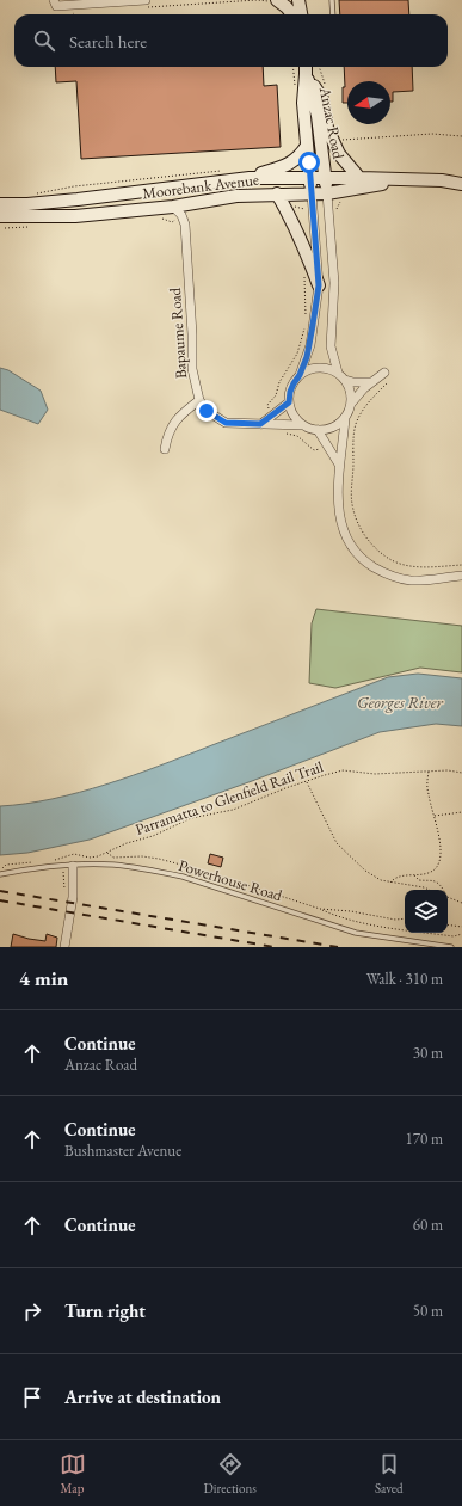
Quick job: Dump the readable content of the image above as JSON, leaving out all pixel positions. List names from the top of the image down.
{
  "streets": {
    "main road": ["Anzac Road", "Moorebank Avenue"],
    "street": ["Bapaume Road"],
    "lane": ["Powerhouse Road"],
    "path": ["Parramatta to Glenfield Rail Trail"]
  },
  "crossings": [
    ["Anzac Road", "Moorebank Avenue"],
    ["Moorebank Avenue", "Bapaume Road"]
  ],
  "water": ["Georges River"],
  "north": "left",
  "page": {
    "search": "Search here",
    "heading": ["4 min", "Walk · 310 m"],
    "list": [
      ["Continue", "Anzac Road", "30 m"],
      ["Continue", "Bushmaster Avenue", "170 m"],
      ["Continue", "60 m"],
      ["Turn right", "50 m"],
      "Arrive at destination"
    ],
    "nav": ["Map", "Directions", "Saved"]
  }
}
